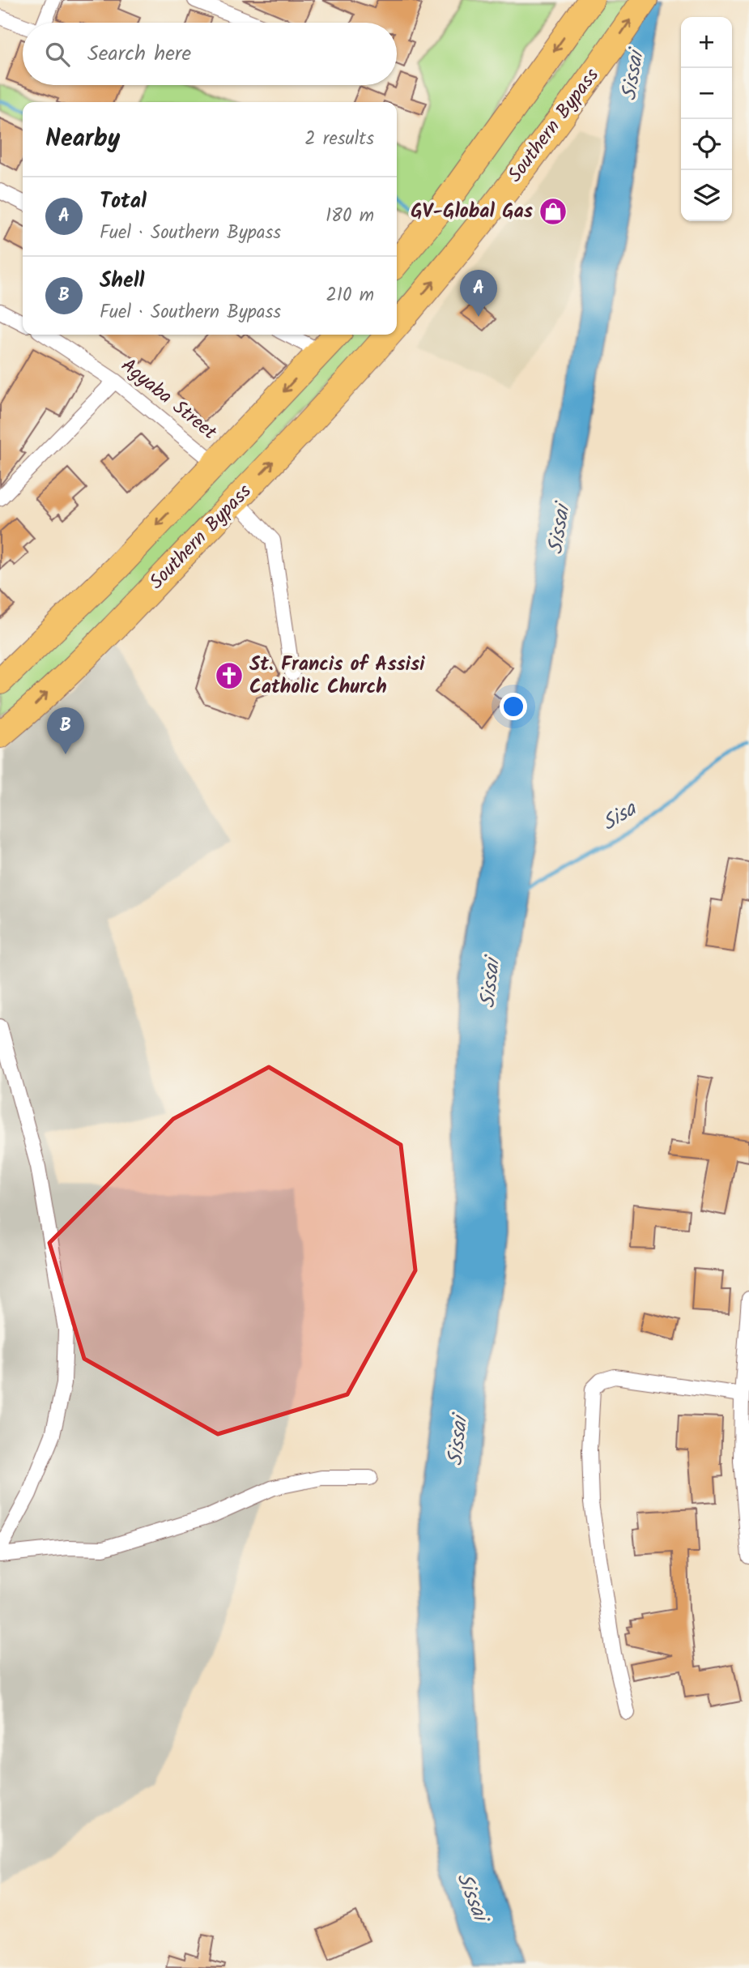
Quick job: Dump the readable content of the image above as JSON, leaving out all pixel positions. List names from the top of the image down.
{
  "streets": {
    "highway": ["Southern Bypass"],
    "street": ["Agyaba Street"]
  },
  "crossings": [
    ["Southern Bypass", "Agyaba Street"]
  ],
  "water": ["Sissai", "Sisa"],
  "places": {
    "shop": ["GV-Global Gas"],
    "church": ["St. Francis of Assisi Catholic Church"]
  },
  "page": {
    "map_buttons": ["+", "−"],
    "search": "Search here",
    "heading": ["Nearby", "2 results"],
    "list": [
      {
        "mark": "A",
        "name": "Total",
        "note": "Fuel · Southern Bypass",
        "value": "180 m"
      },
      {
        "mark": "B",
        "name": "Shell",
        "note": "Fuel · Southern Bypass",
        "value": "210 m"
      }
    ],
    "pins": ["A", "B"]
  }
}
